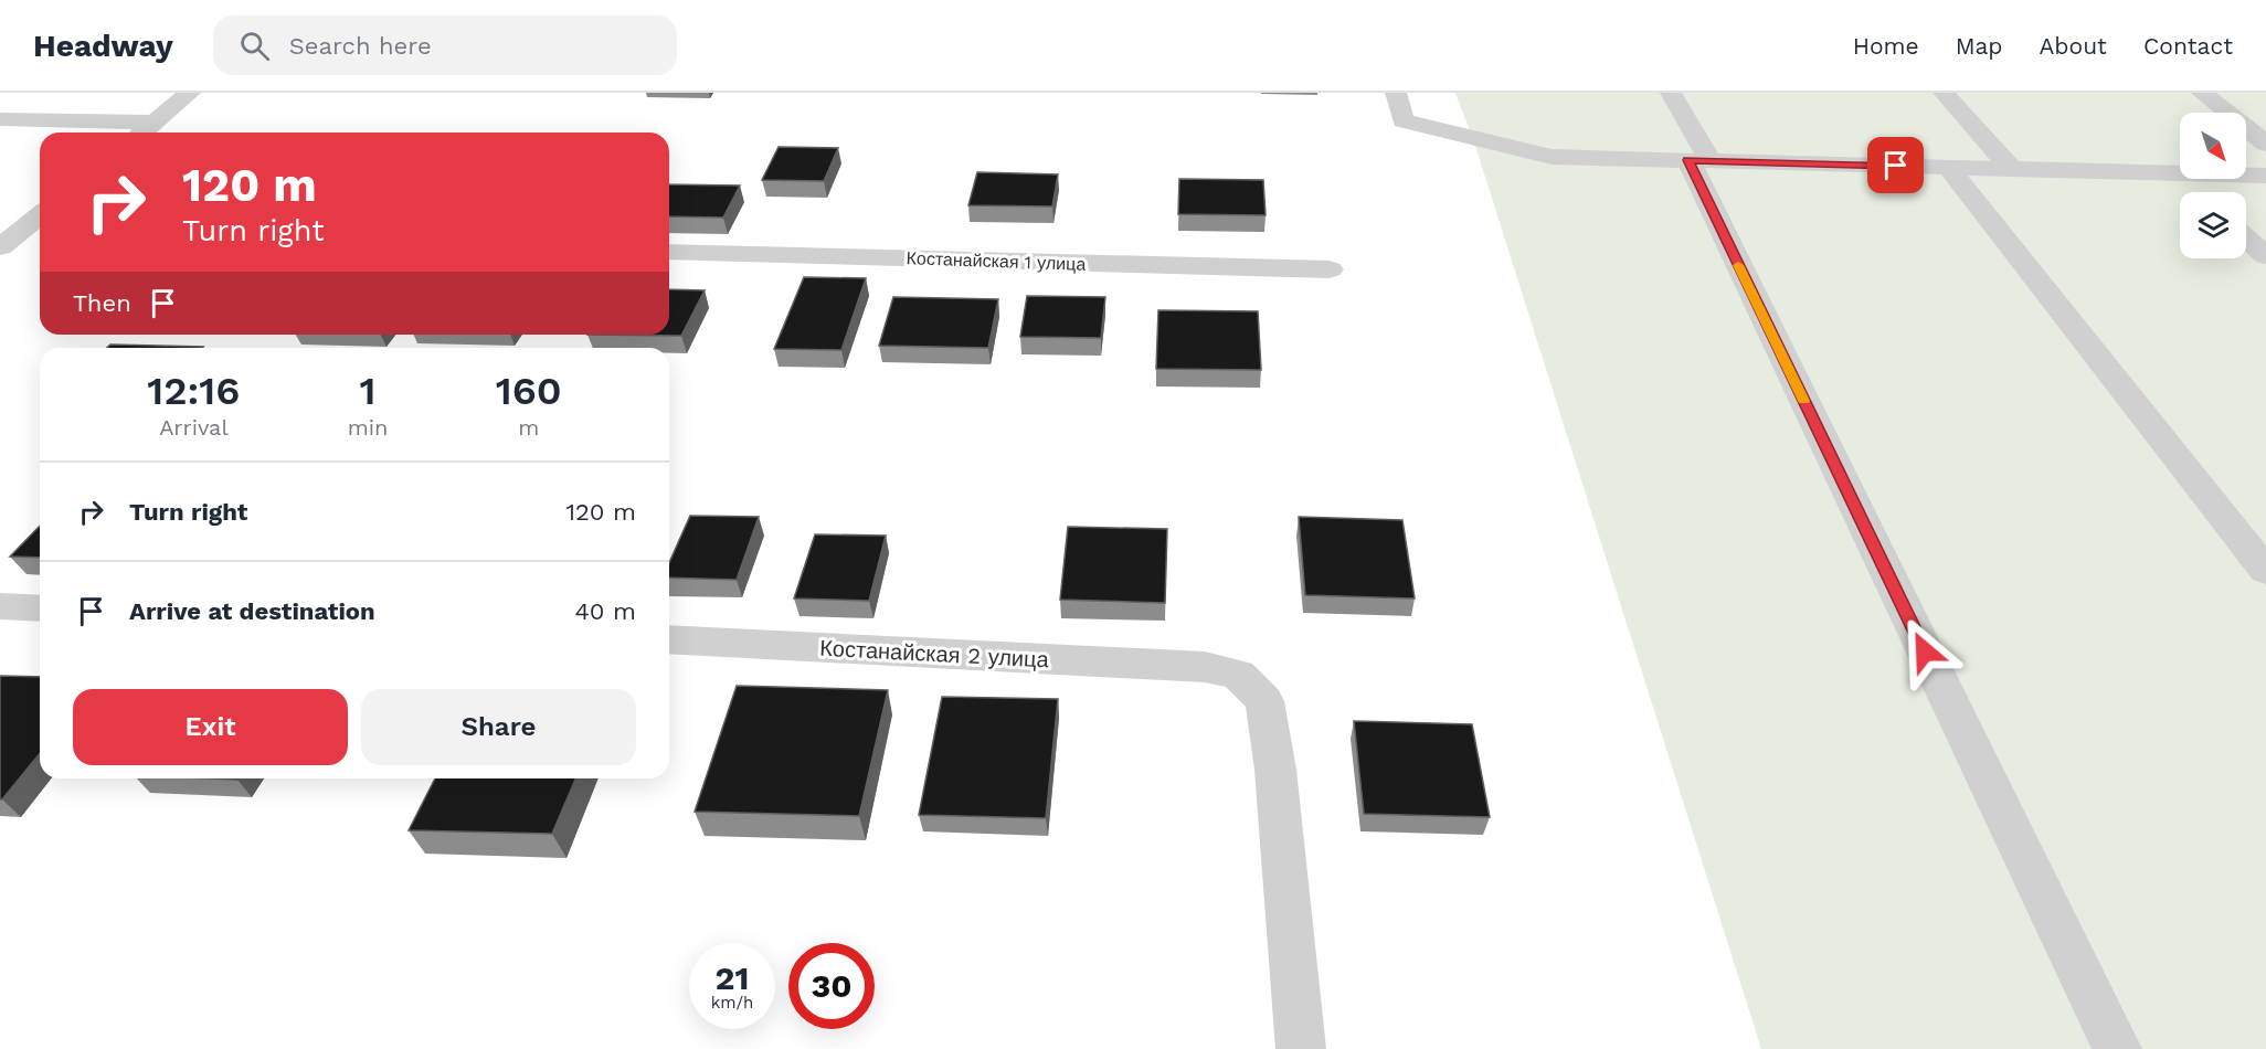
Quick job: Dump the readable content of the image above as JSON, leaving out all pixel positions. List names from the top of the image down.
{
  "streets": {
    "street": ["Костанайская 1 улица", "Костанайская 2 улица"]
  },
  "north": "bottom right",
  "page": {
    "header": "Headway",
    "search": "Search here",
    "nav": [
      "Home",
      "Map",
      "About",
      "Contact"
    ],
    "turn": ["120 m", "Turn right"],
    "then": "Then",
    "eta": [
      "12:16",
      "Arrival",
      "1",
      "min",
      "160",
      "m"
    ],
    "list": [
      {
        "name": "Turn right",
        "value": "120 m"
      },
      {
        "name": "Arrive at destination",
        "value": "40 m"
      }
    ],
    "buttons": ["Exit", "Share"],
    "speed": "21 km/h",
    "limit": "30"
  }
}
